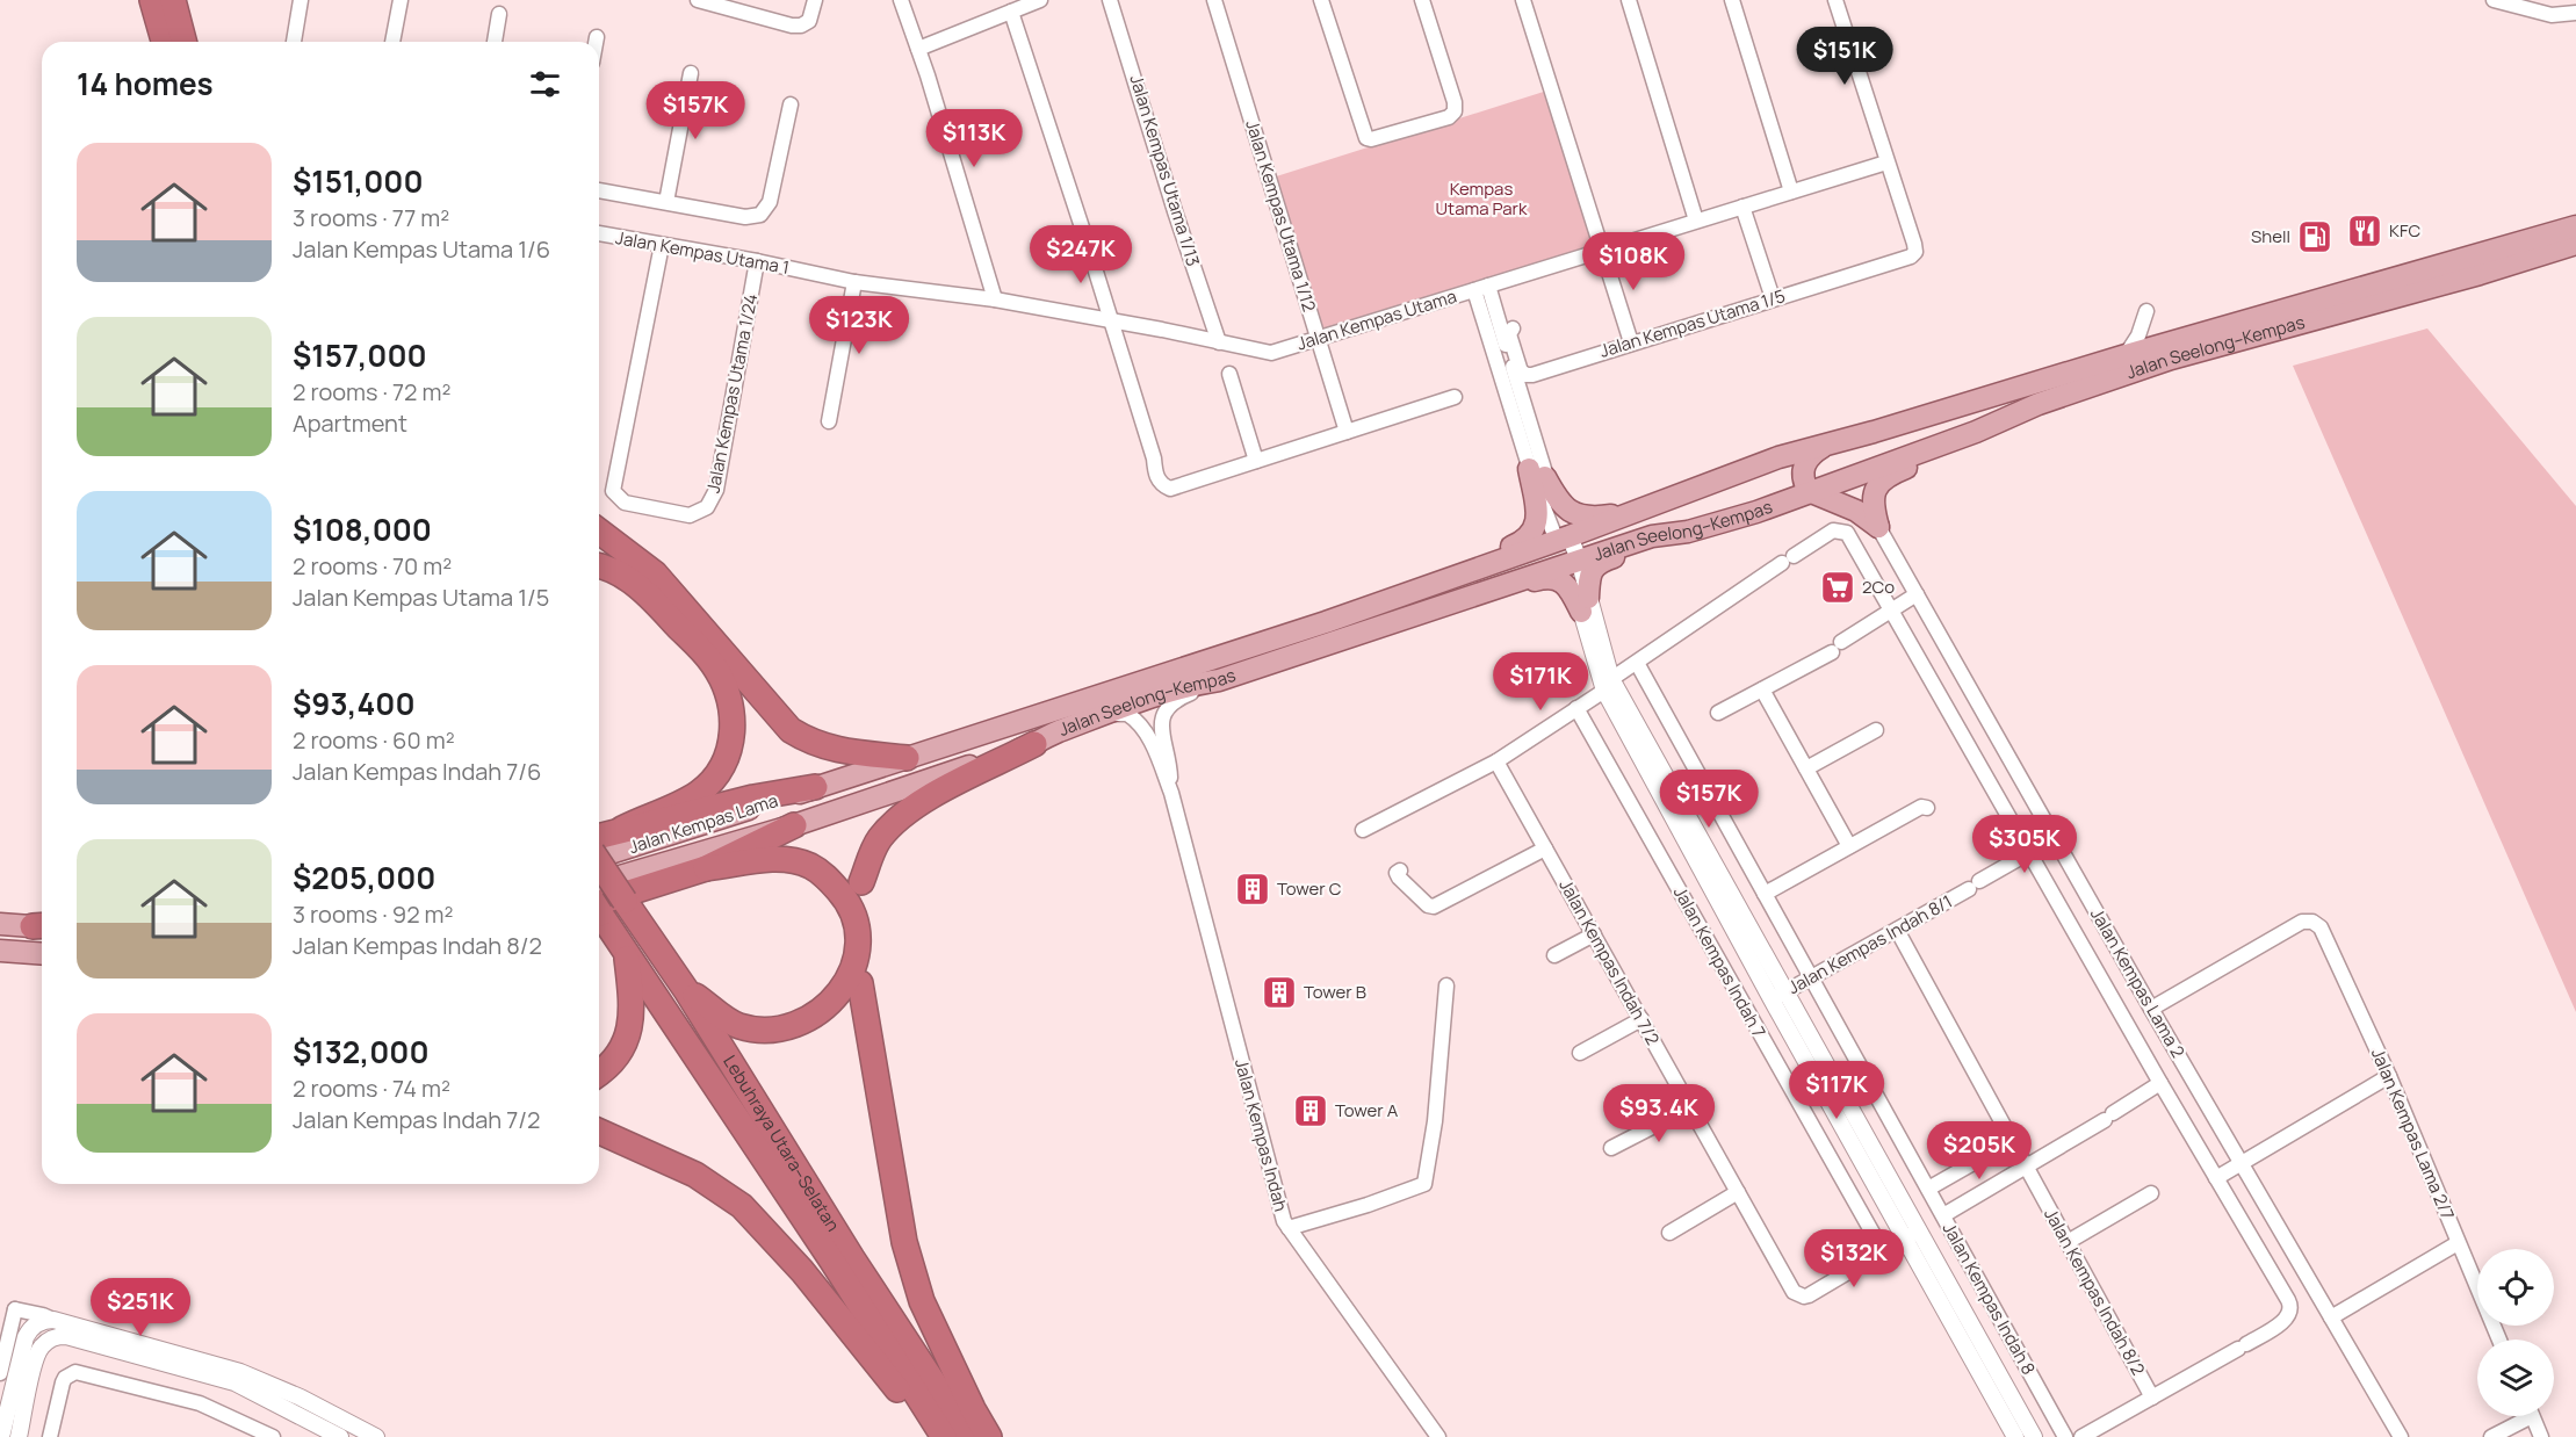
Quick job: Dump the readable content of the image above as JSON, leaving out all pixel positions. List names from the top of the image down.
{
  "streets": {
    "highway": ["Lebuhraya Utara–Selatan"],
    "main road": ["Jalan Seelong–Kempas", "Jalan Kempas Lama"],
    "street": [
      "Jalan Kempas Utama 1/13",
      "Jalan Kempas Utama 1/12",
      "Jalan Kempas Utama 1",
      "Jalan Kempas Utama",
      "Jalan Kempas Utama 1/5",
      "Jalan Kempas Utama 1/24",
      "Jalan Kempas Indah 8/1",
      "Jalan Kempas Indah 7/2",
      "Jalan Kempas Indah 7",
      "Jalan Kempas Lama 2",
      "Jalan Kempas Lama 2/7",
      "Jalan Kempas Indah",
      "Jalan Kempas Indah 8/2",
      "Jalan Kempas Indah 8"
    ]
  },
  "crossings": [
    ["Jalan Kempas Utama 1/13", "Jalan Kempas Utama"],
    ["Jalan Kempas Utama 1/12", "Jalan Kempas Utama"],
    ["Jalan Kempas Utama 1", "Jalan Kempas Utama"],
    ["Jalan Kempas Utama 1", "Jalan Kempas Utama 1/24"],
    ["Jalan Kempas Utama", "Jalan Kempas Utama 1/5"],
    ["Jalan Seelong–Kempas", "Jalan Kempas Lama"],
    ["Jalan Kempas Indah 8/1", "Jalan Kempas Lama 2"],
    ["Jalan Kempas Indah 8/1", "Jalan Kempas Indah 8/2"],
    ["Jalan Kempas Indah 8/1", "Jalan Kempas Indah 8"],
    ["Jalan Kempas Indah 7/2", "Jalan Kempas Indah 7"],
    ["Jalan Kempas Lama 2", "Jalan Kempas Lama 2/7"]
  ],
  "parks": ["Kempas Utama Park"],
  "places": {
    "restaurant": ["KFC"],
    "fuel station": ["Shell"],
    "supermarket": ["2Co"],
    "building": ["Tower C", "Tower B", "Tower A"]
  },
  "page": {
    "price": [
      "$151K",
      "$157K",
      "$113K",
      "$247K",
      "$108K",
      "$123K",
      "$171K",
      "$157K",
      "$305K",
      "$117K",
      "$93.4K",
      "$205K",
      "$132K",
      "$251K"
    ],
    "heading": "14 homes",
    "list": [
      {
        "name": "$151,000",
        "note": "3 rooms · 77 m² · Jalan Kempas Utama 1/6"
      },
      {
        "name": "$157,000",
        "note": "2 rooms · 72 m² · Apartment"
      },
      {
        "name": "$108,000",
        "note": "2 rooms · 70 m² · Jalan Kempas Utama 1/5"
      },
      {
        "name": "$93,400",
        "note": "2 rooms · 60 m² · Jalan Kempas Indah 7/6"
      },
      {
        "name": "$205,000",
        "note": "3 rooms · 92 m² · Jalan Kempas Indah 8/2"
      },
      {
        "name": "$132,000",
        "note": "2 rooms · 74 m² · Jalan Kempas Indah 7/2"
      }
    ]
  }
}
